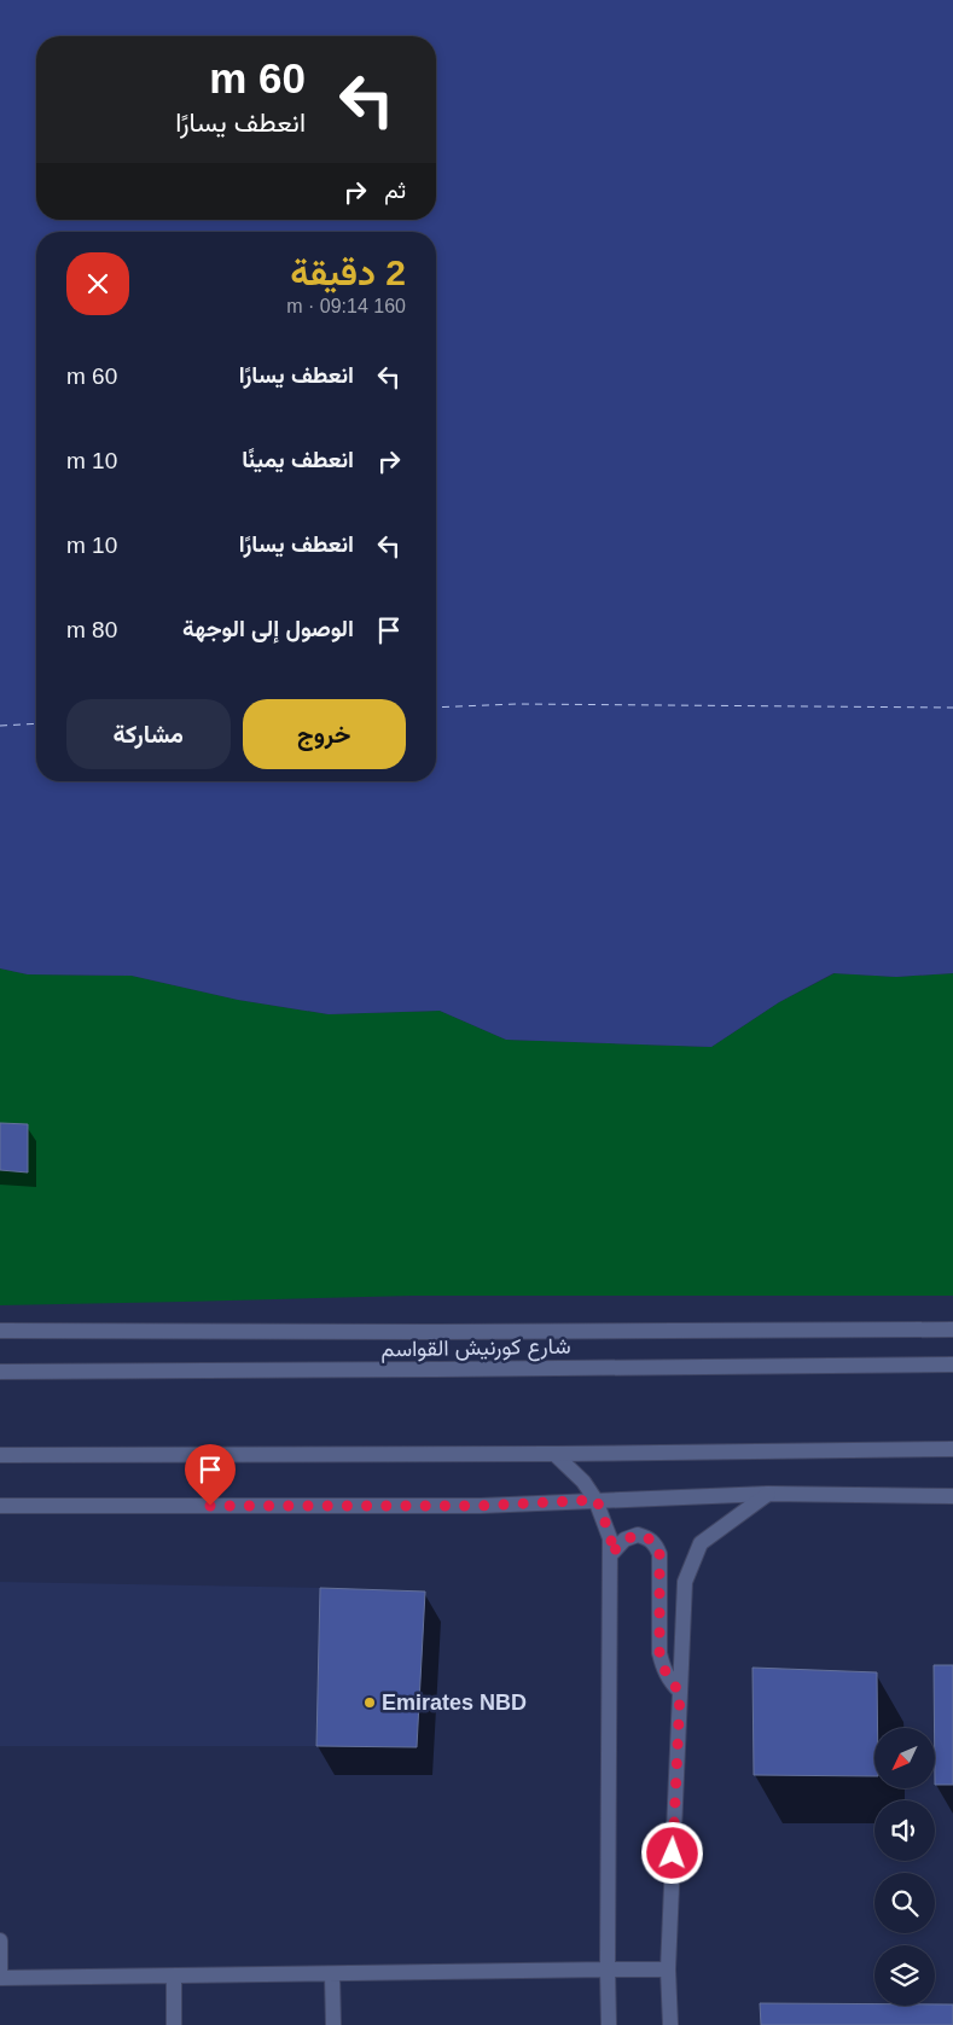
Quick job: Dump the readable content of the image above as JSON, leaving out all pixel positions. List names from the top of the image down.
{
  "streets": {
    "street": ["شارع كورنيش القواسم"]
  },
  "places": ["Emirates NBD"],
  "north": "bottom left",
  "page": {
    "turn": ["60 m", "انعطف يسارًا"],
    "then": "ثم",
    "heading": ["2 دقيقة", "160 m · 09:14"],
    "list": [
      {
        "name": "انعطف يسارًا",
        "value": "60 m"
      },
      {
        "name": "انعطف يمينًا",
        "value": "10 m"
      },
      {
        "name": "انعطف يسارًا",
        "value": "10 m"
      },
      {
        "name": "الوصول إلى الوجهة",
        "value": "80 m"
      }
    ],
    "buttons": ["خروج", "مشاركة"]
  }
}
